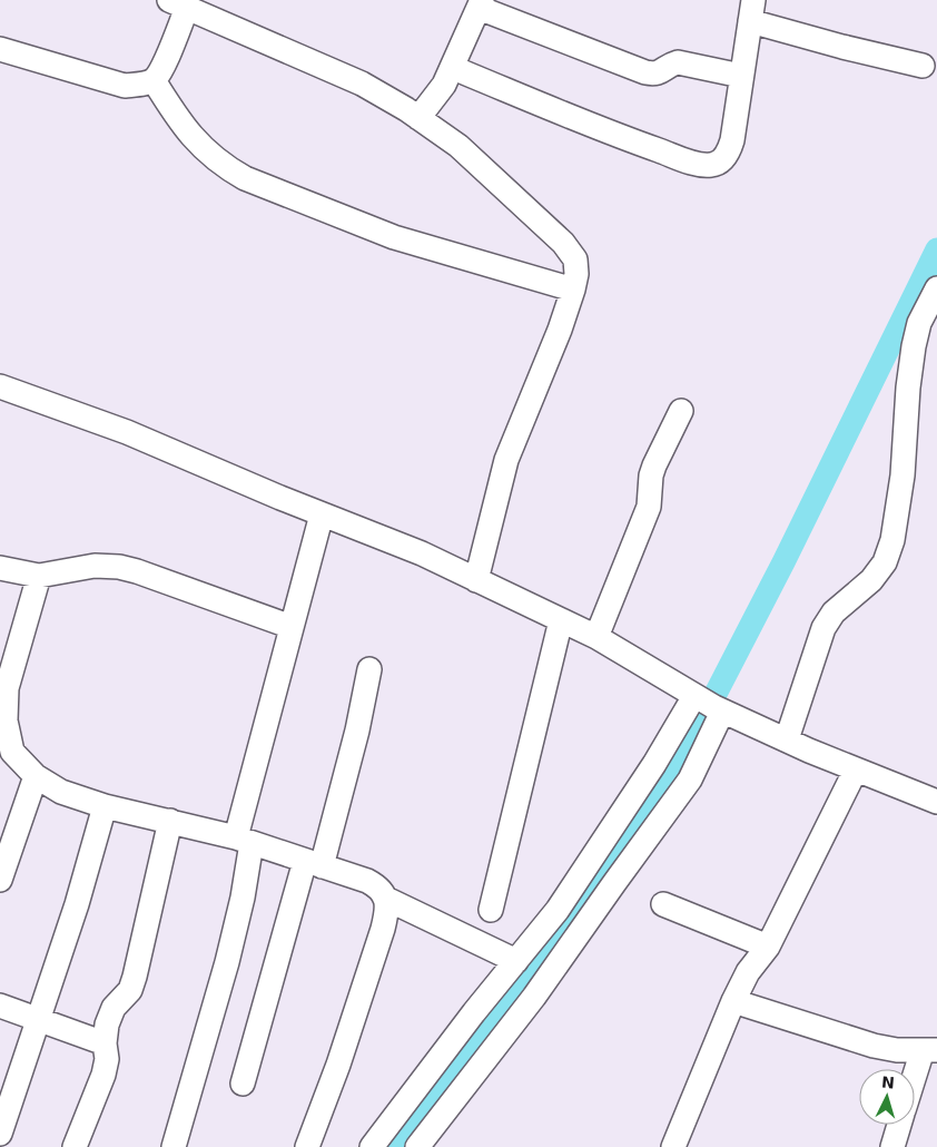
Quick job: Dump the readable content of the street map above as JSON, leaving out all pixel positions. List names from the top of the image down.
{
  "north": "top"
}
